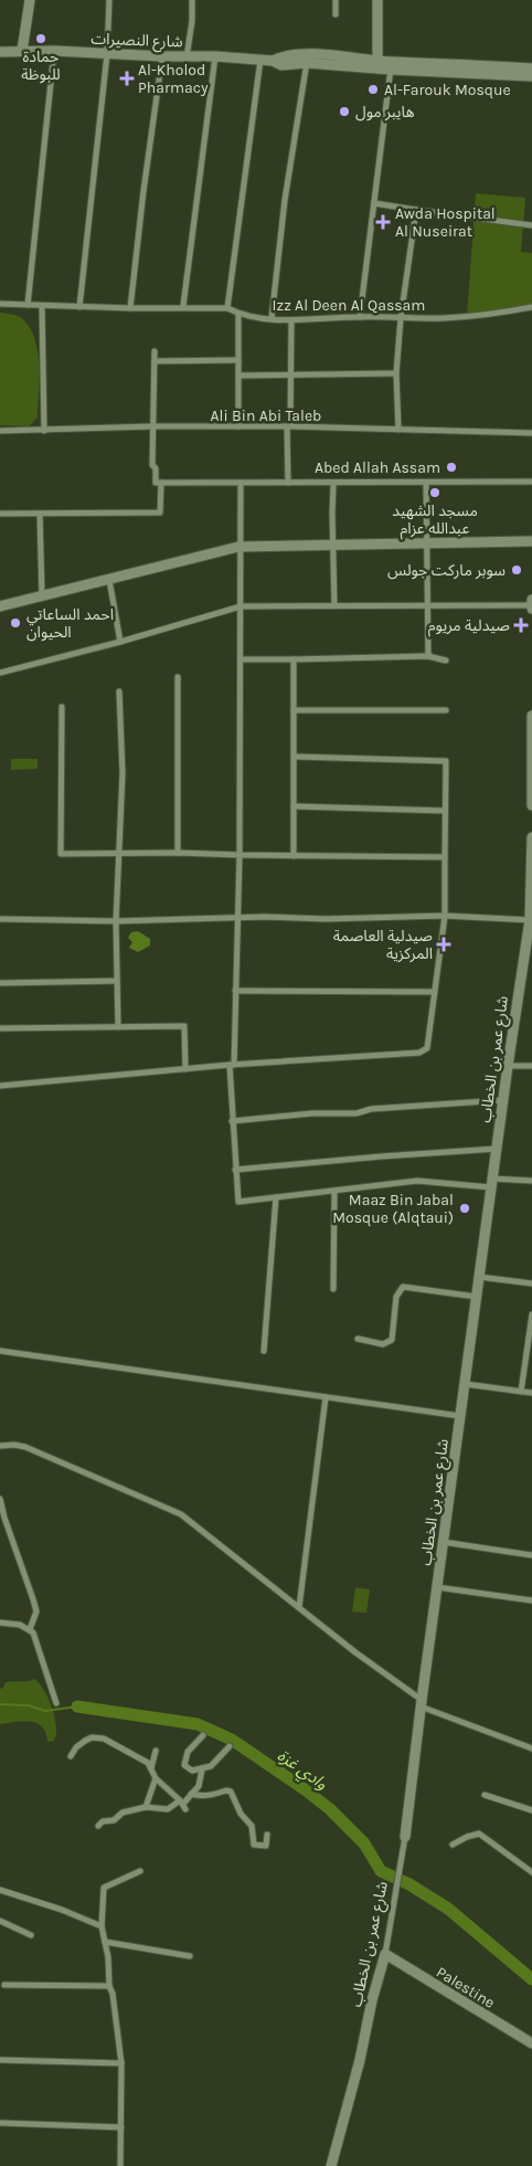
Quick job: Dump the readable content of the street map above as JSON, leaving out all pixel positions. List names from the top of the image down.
{
  "streets": {
    "street": [
      "شارع النصيرات",
      "Izz Al Deen Al Qassam",
      "Ali Bin Abi Taleb",
      "شارع عمر بن الخطاب",
      "Palestine"
    ]
  },
  "crossings": [
    ["شارع عمر بن الخطاب", "Palestine"]
  ],
  "water": ["وادي غزة"],
  "places": {
    "other": [
      "حمادة للبوظة",
      "Al-Farouk Mosque",
      "هايبر مول",
      "Abed Allah Assam",
      "مسجد الشهيد عبدالله عزام",
      "سوبر ماركت جولس",
      "احمد الساعاتي الحيوان",
      "Maaz Bin Jabal Mosque (Alqtaui)"
    ],
    "health": [
      "Al-Kholod Pharmacy",
      "Awda Hospital Al Nuseirat",
      "صيدلية مريوم",
      "صيدلية العاصمة المركزية"
    ]
  }
}
